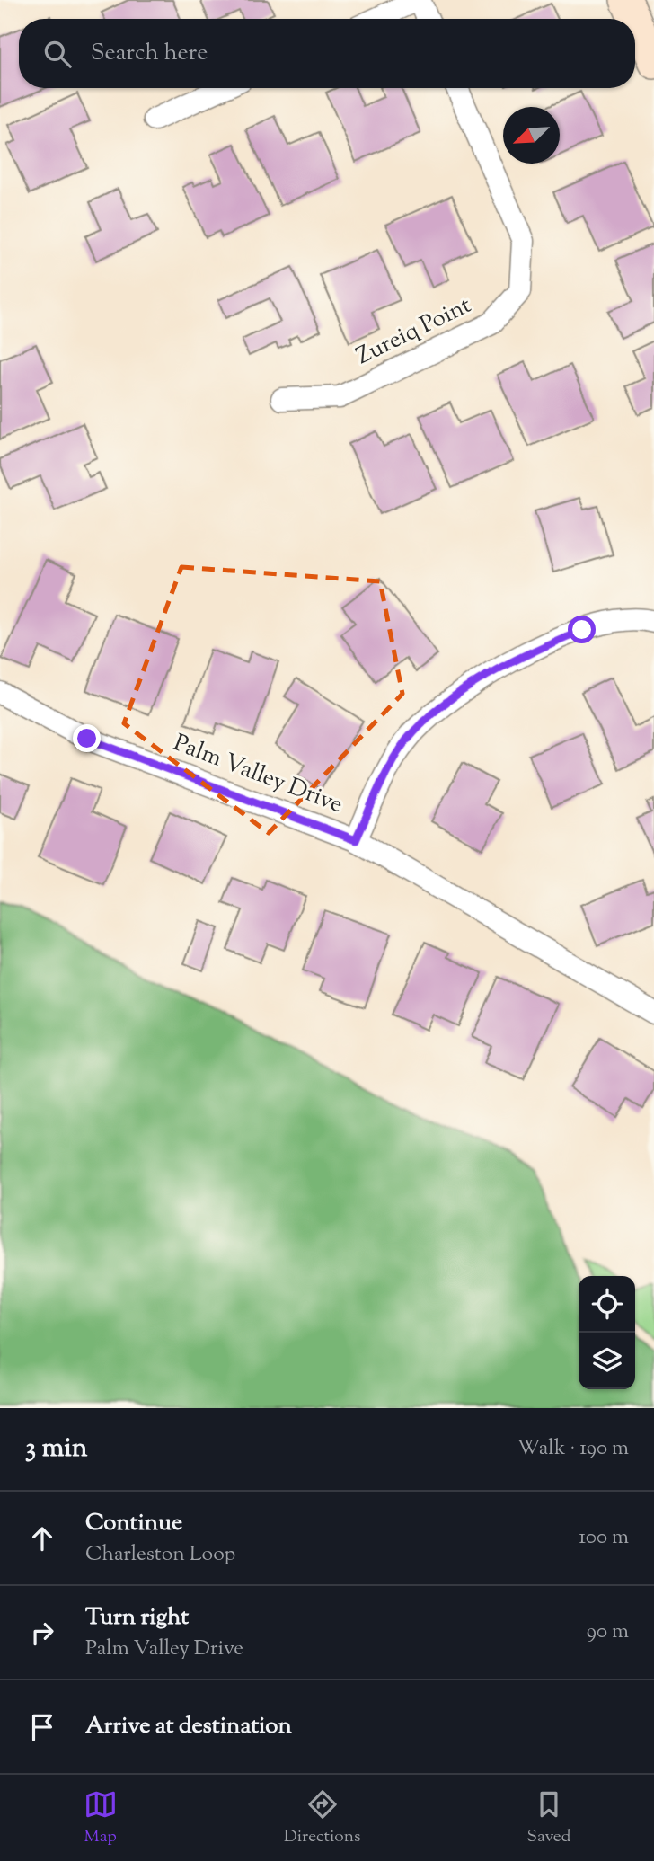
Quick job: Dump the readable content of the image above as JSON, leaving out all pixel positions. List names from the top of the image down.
{
  "streets": {
    "street": ["Zureiq Point", "Palm Valley Drive"]
  },
  "north": "bottom left",
  "page": {
    "search": "Search here",
    "heading": ["3 min", "Walk · 190 m"],
    "list": [
      ["Continue", "Charleston Loop", "100 m"],
      ["Turn right", "Palm Valley Drive", "90 m"],
      "Arrive at destination"
    ],
    "nav": ["Map", "Directions", "Saved"]
  }
}
